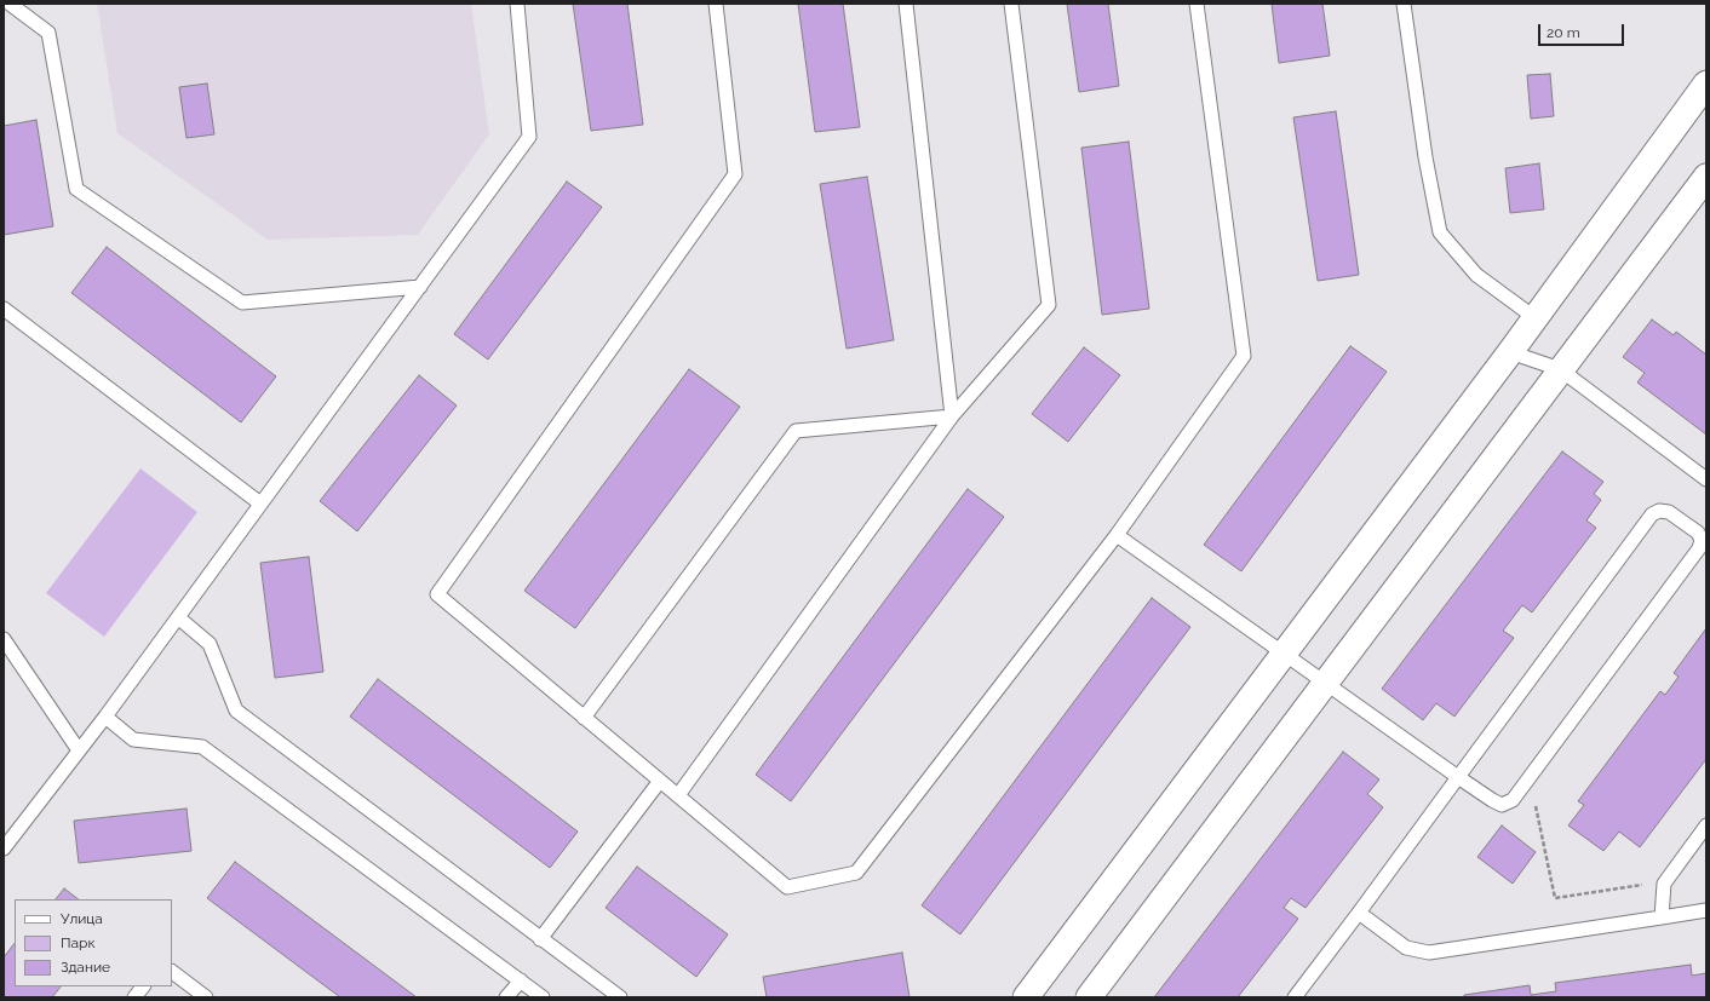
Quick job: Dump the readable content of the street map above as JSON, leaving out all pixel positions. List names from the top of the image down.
{
  "legend": ["Улица", "Парк", "Здание"],
  "scale_bar": "20 m"
}
